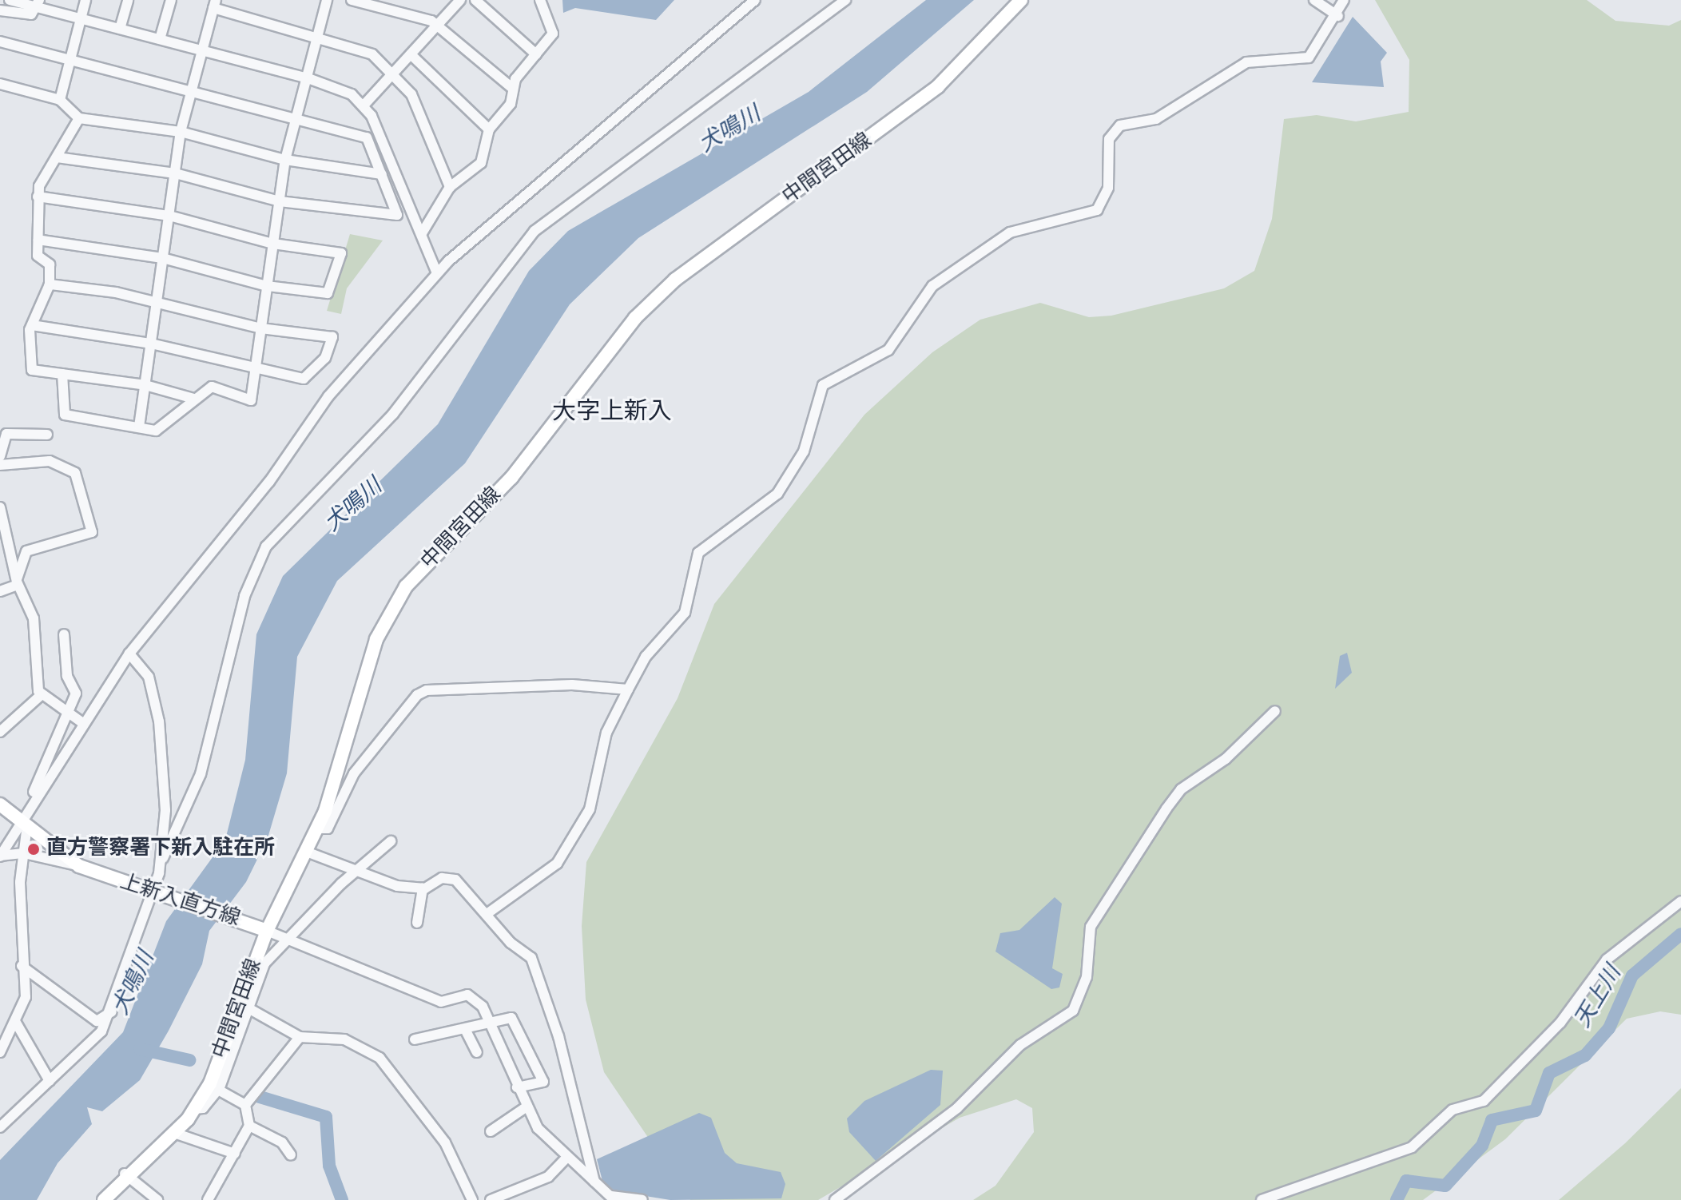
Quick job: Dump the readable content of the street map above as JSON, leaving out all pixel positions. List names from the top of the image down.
{
  "streets": {
    "main road": ["中間宮田線", "上新入直方線"]
  },
  "crossings": [
    ["中間宮田線", "上新入直方線"]
  ],
  "districts": ["大字上新入"],
  "water": ["犬鳴川", "天上川"],
  "places": ["直方警察署下新入駐在所"]
}
